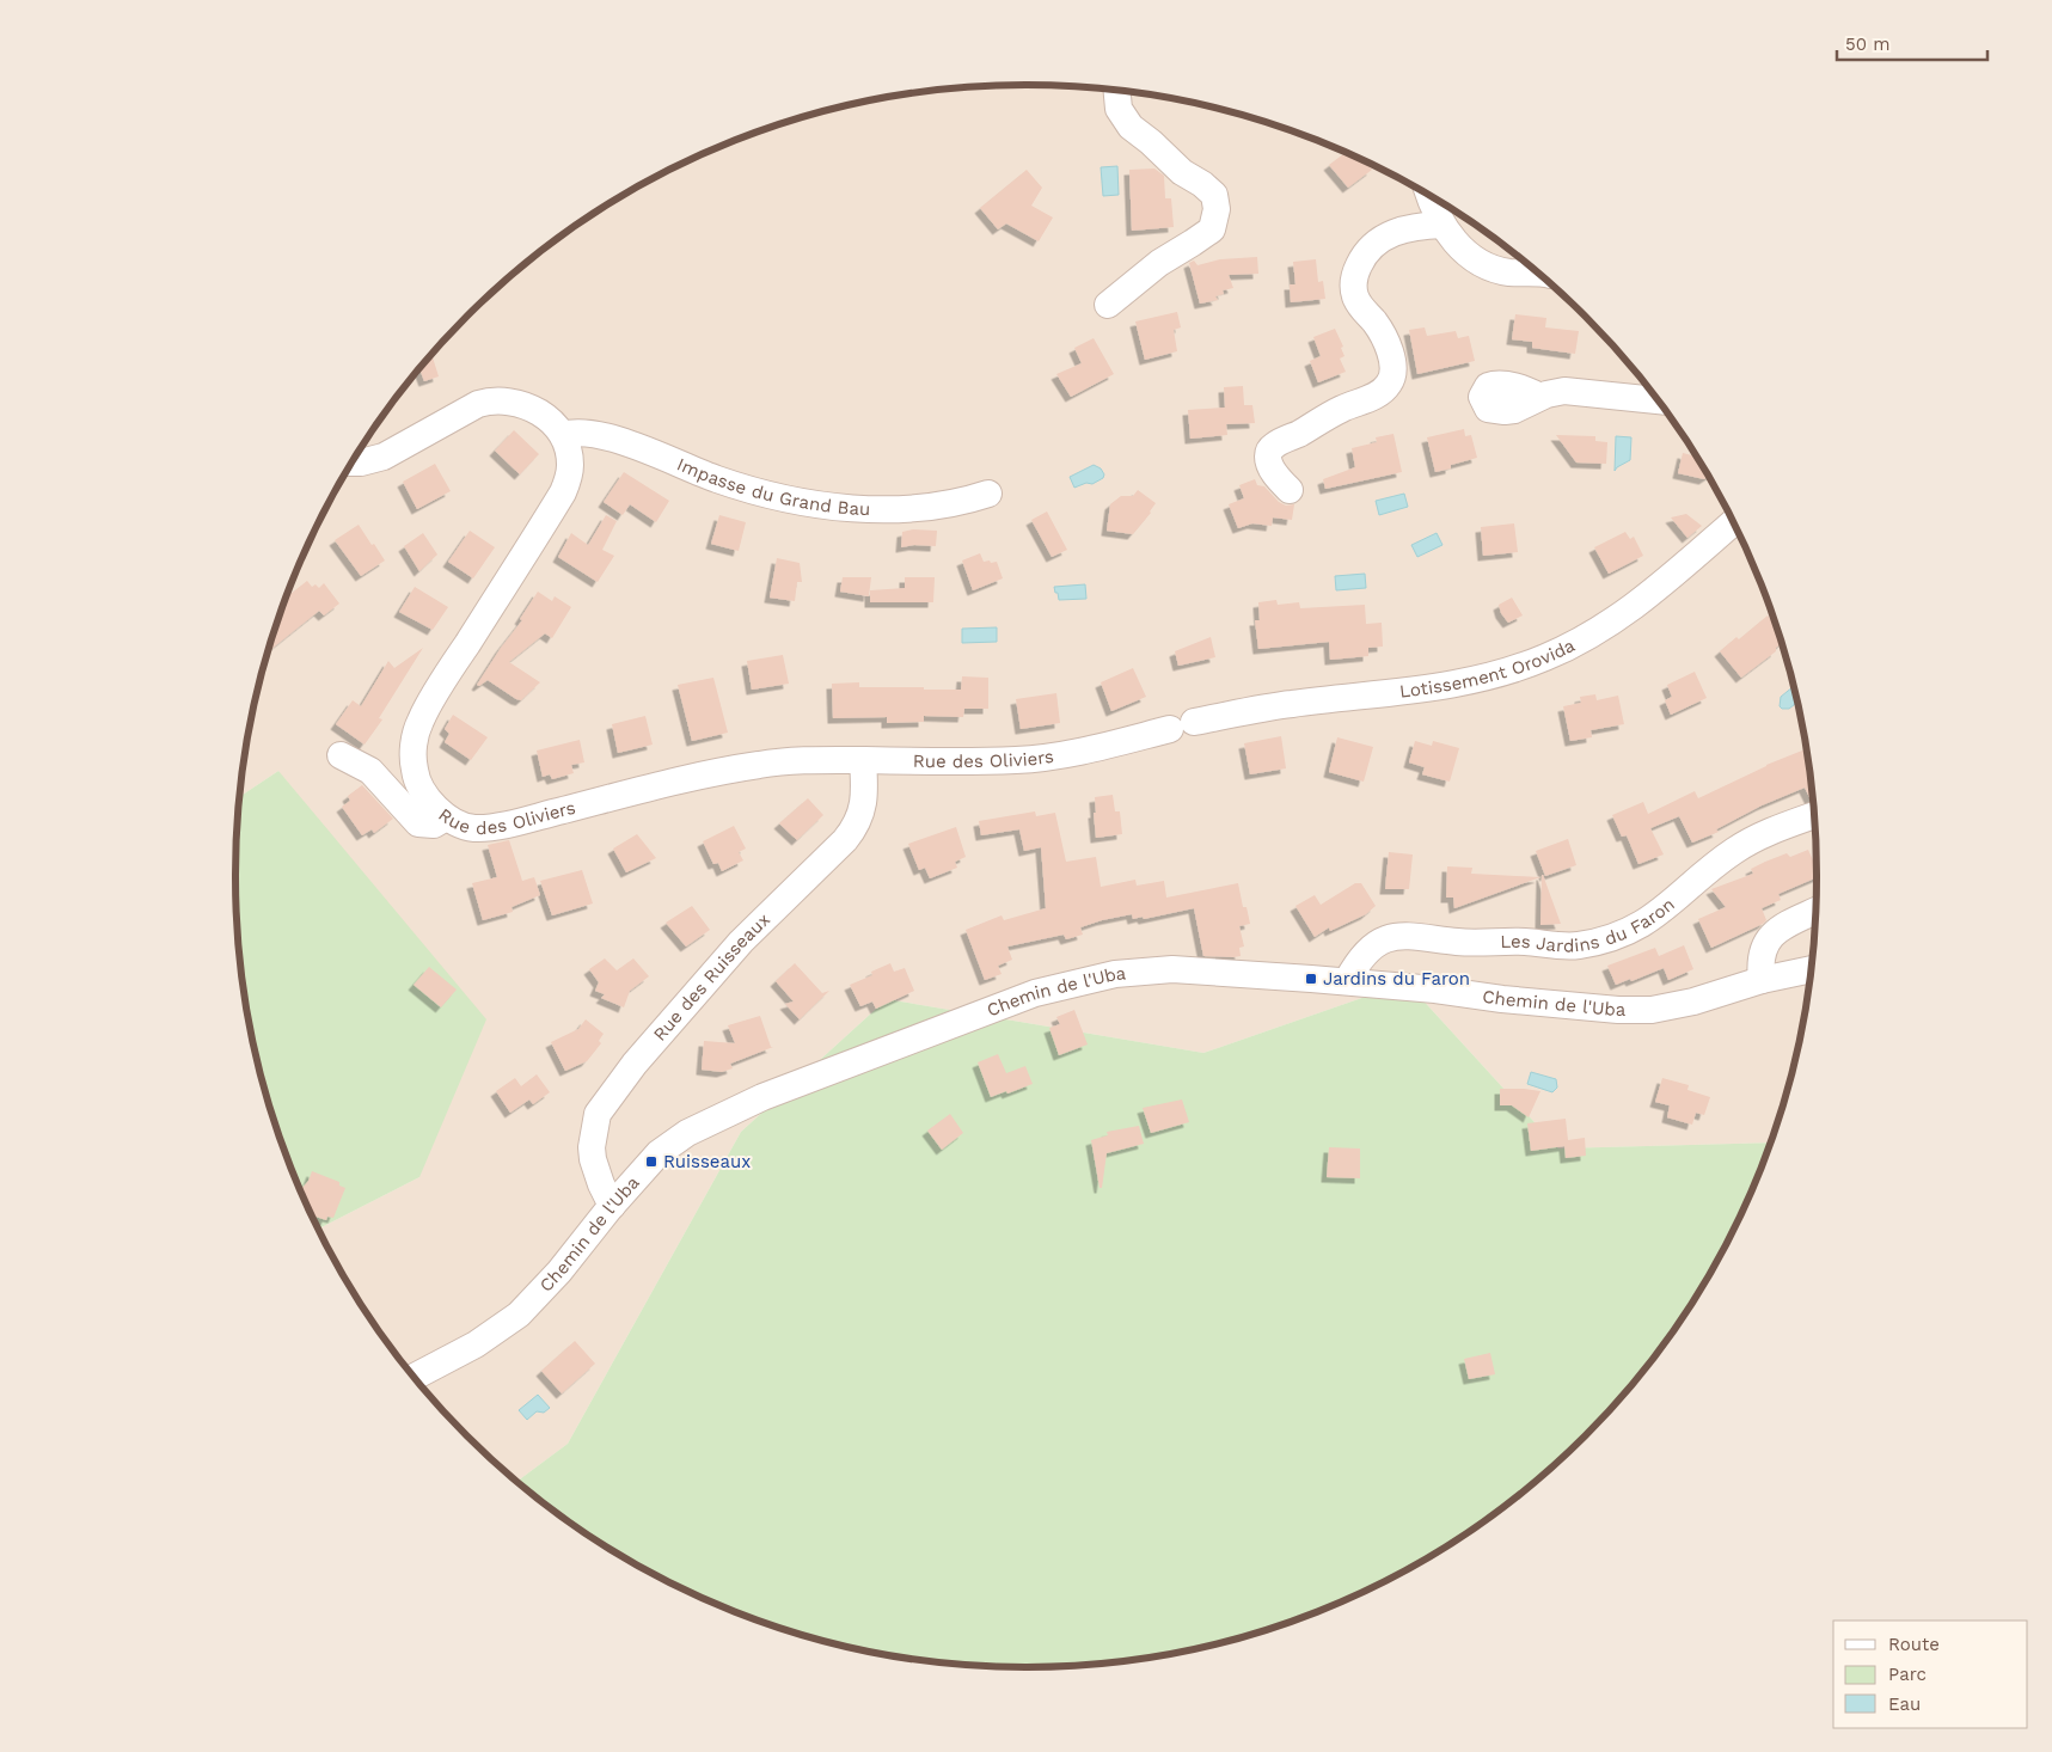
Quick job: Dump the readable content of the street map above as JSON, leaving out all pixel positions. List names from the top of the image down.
{
  "streets": {
    "street": [
      "Impasse du Grand Bau",
      "Lotissement Orovida",
      "Rue des Oliviers",
      "Les Jardins du Faron",
      "Rue des Ruisseaux",
      "Chemin de l'Uba"
    ]
  },
  "crossings": [
    ["Impasse du Grand Bau", "Rue des Oliviers"],
    ["Lotissement Orovida", "Rue des Oliviers"],
    ["Rue des Oliviers", "Rue des Ruisseaux"],
    ["Les Jardins du Faron", "Chemin de l'Uba"],
    ["Rue des Ruisseaux", "Chemin de l'Uba"]
  ],
  "places": {
    "transit": ["Jardins du Faron", "Ruisseaux"]
  },
  "legend": ["Route", "Parc", "Eau"],
  "scale_bar": "50 m"
}
